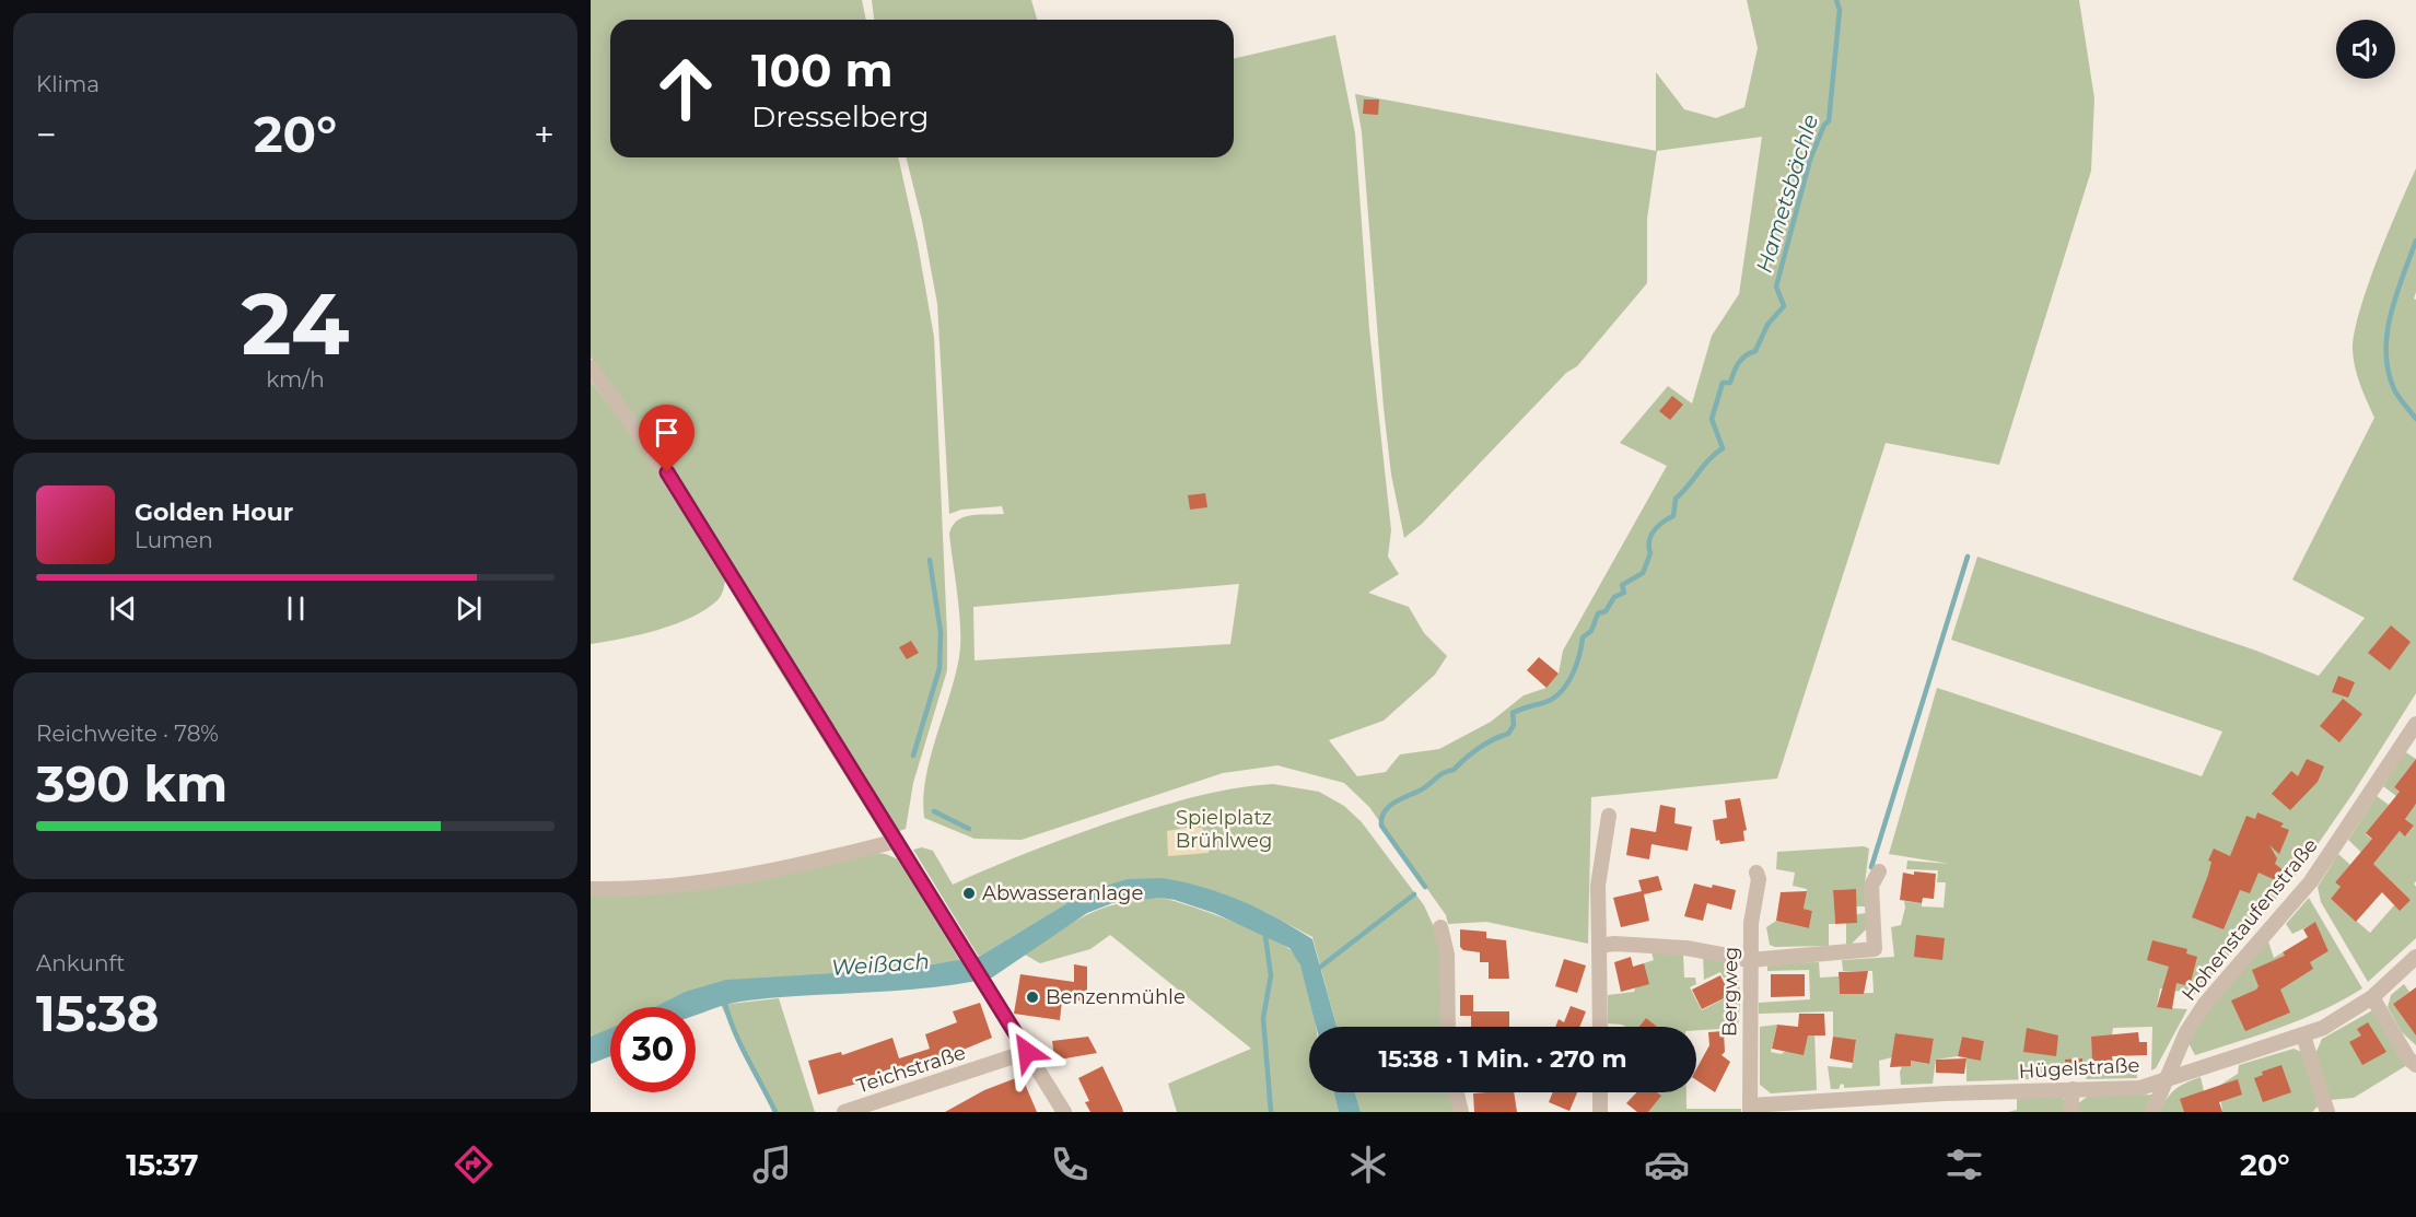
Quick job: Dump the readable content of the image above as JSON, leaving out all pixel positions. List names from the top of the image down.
{
  "streets": {
    "street": [
      "Hohenstaufenstraße",
      "Bergweg",
      "Hügelstraße",
      "Teichstraße"
    ]
  },
  "crossings": [
    ["Hohenstaufenstraße", "Hügelstraße"],
    ["Bergweg", "Hügelstraße"]
  ],
  "water": ["Hametsbächle", "Weißach"],
  "parks": ["Spielplatz Brühlweg"],
  "places": ["Abwasseranlage", "Benzenmühle"],
  "page": {
    "tile": [
      "Klima",
      ["24", "km/h"],
      ["Reichweite · 78%", "390 km"],
      ["Ankunft", "15:38"]
    ],
    "turn": ["100 m", "Dresselberg"],
    "heat": ["−", "20°", "+"],
    "song": ["Golden Hour", "Lumen"],
    "limit": "30",
    "trip": "15:38 · 1 Min. · 270 m",
    "tabs": ["15:37", "20°"]
  }
}
